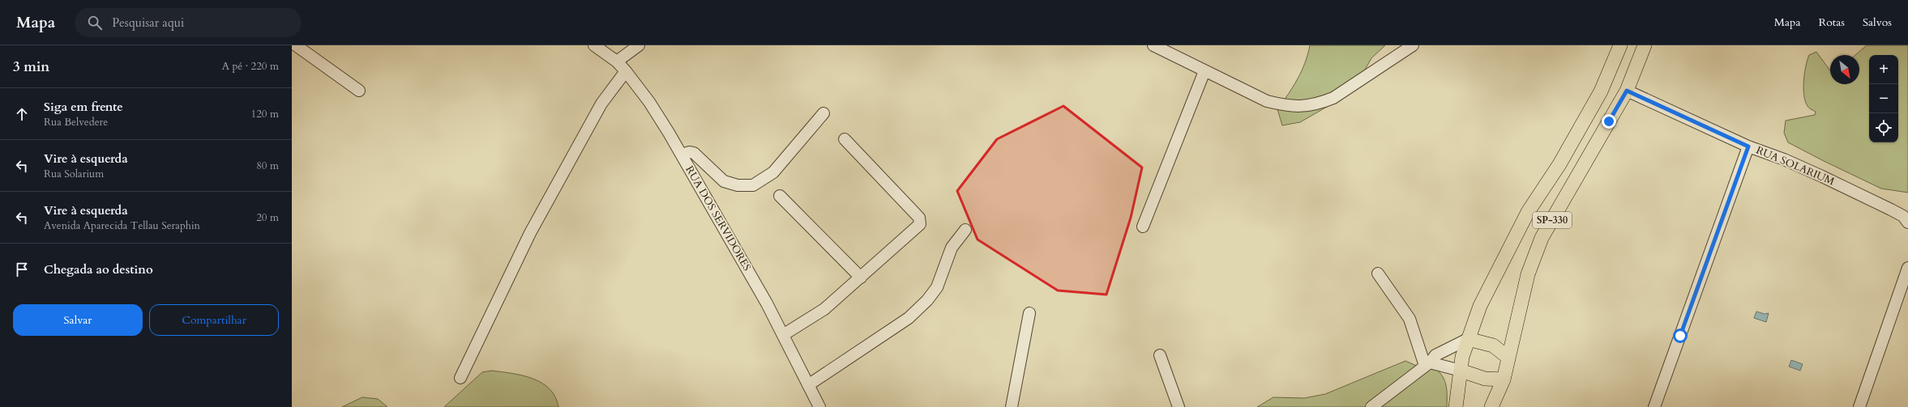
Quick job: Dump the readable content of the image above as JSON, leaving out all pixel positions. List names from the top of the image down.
{
  "streets": {
    "main road": ["SP-330"],
    "street": ["RUA SOLARIUM", "RUA DOS SERVIDORES"]
  },
  "crossings": [
    ["RUA SOLARIUM", "SP-330"]
  ],
  "north": "bottom right",
  "page": {
    "header": "Mapa",
    "search": "Pesquisar aqui",
    "nav": ["Mapa", "Rotas", "Salvos"],
    "heading": ["3 min", "A pé · 220 m"],
    "map_buttons": ["+", "−"],
    "list": [
      ["Siga em frente", "Rua Belvedere", "120 m"],
      ["Vire à esquerda", "Rua Solarium", "80 m"],
      ["Vire à esquerda", "Avenida Aparecida Tellau Seraphin", "20 m"],
      "Chegada ao destino"
    ],
    "buttons": ["Salvar", "Compartilhar"]
  }
}
